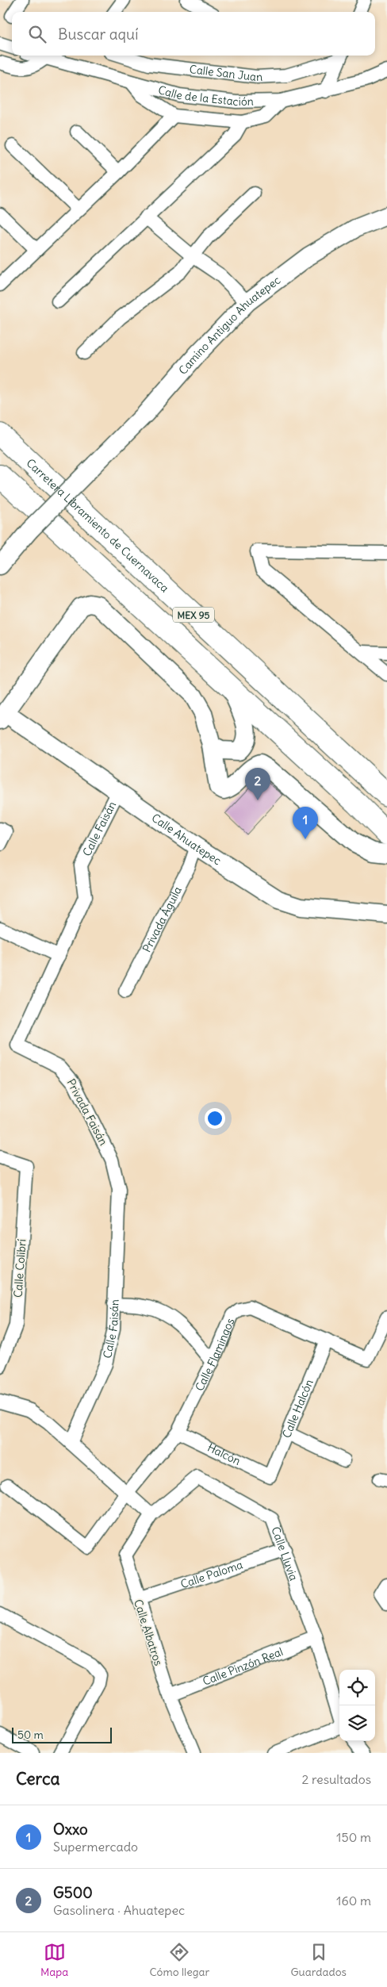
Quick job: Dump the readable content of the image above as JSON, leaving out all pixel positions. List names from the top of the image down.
{
  "streets": {
    "highway": ["Carretera Libramiento de Cuernavaca", "MEX 95"],
    "street": [
      "Calle San Juan",
      "Calle de la Estación",
      "Camino Antiguo Ahuatepec",
      "Calle Faisán",
      "Calle Ahuatepec",
      "Privada Águila",
      "Privada Faisán",
      "Calle Colibrí",
      "Calle Flamingos",
      "Calle Halcón",
      "Halcón",
      "Calle Lluvia",
      "Calle Paloma",
      "Calle Albatros",
      "Calle Pinzón Real"
    ]
  },
  "crossings": [
    ["Calle Faisán", "Calle Ahuatepec"],
    ["Calle Faisán", "Privada Faisán"],
    ["Calle Faisán", "Calle Flamingos"],
    ["Calle Ahuatepec", "Privada Águila"],
    ["Calle Flamingos", "Calle Halcón"],
    ["Calle Flamingos", "Halcón"],
    ["Calle Halcón", "Halcón"],
    ["Calle Lluvia", "Calle Paloma"],
    ["Calle Lluvia", "Calle Albatros"],
    ["Calle Lluvia", "Calle Pinzón Real"],
    ["Calle Paloma", "Calle Albatros"],
    ["Calle Albatros", "Calle Pinzón Real"]
  ],
  "scale_bar": "50 m",
  "page": {
    "search": "Buscar aquí",
    "pins": ["2", "1"],
    "scale": "50 m",
    "heading": ["Cerca", "2 resultados"],
    "list": [
      {
        "mark": "1",
        "name": "Oxxo",
        "note": "Supermercado",
        "value": "150 m"
      },
      {
        "mark": "2",
        "name": "G500",
        "note": "Gasolinera · Ahuatepec",
        "value": "160 m"
      }
    ],
    "nav": ["Mapa", "Cómo llegar", "Guardados"]
  }
}
